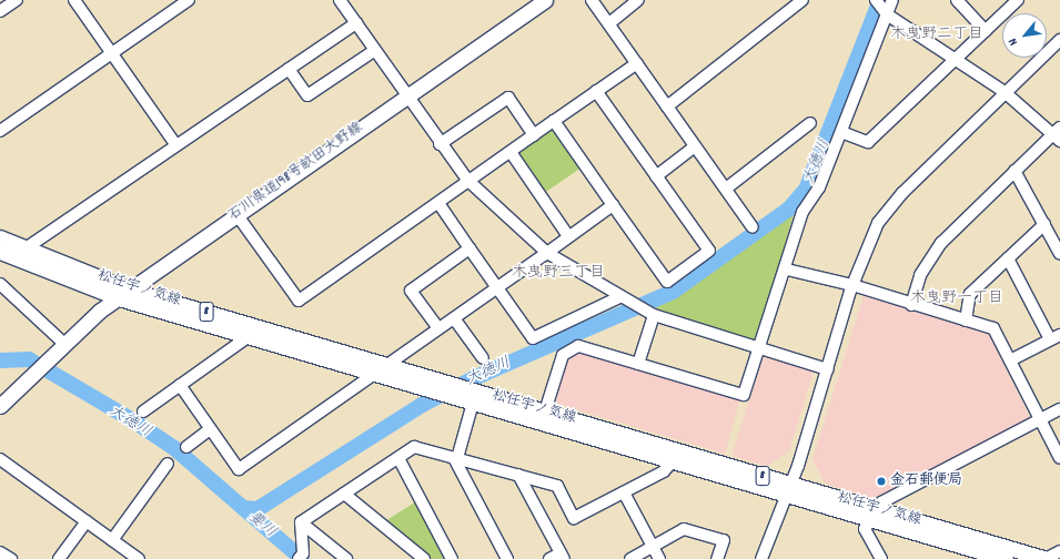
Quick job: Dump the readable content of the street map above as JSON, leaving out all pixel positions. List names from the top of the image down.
{
  "streets": {
    "main road": ["石川県道198号畝田大野線", "松任宇ノ気線", "8"]
  },
  "crossings": [
    ["石川県道198号畝田大野線", "松任宇ノ気線"]
  ],
  "districts": ["木曳野二丁目", "木曳野三丁目", "木曳野一丁目"],
  "water": ["大徳川", "要川"],
  "places": ["金石郵便局"],
  "north": "bottom left"
}
